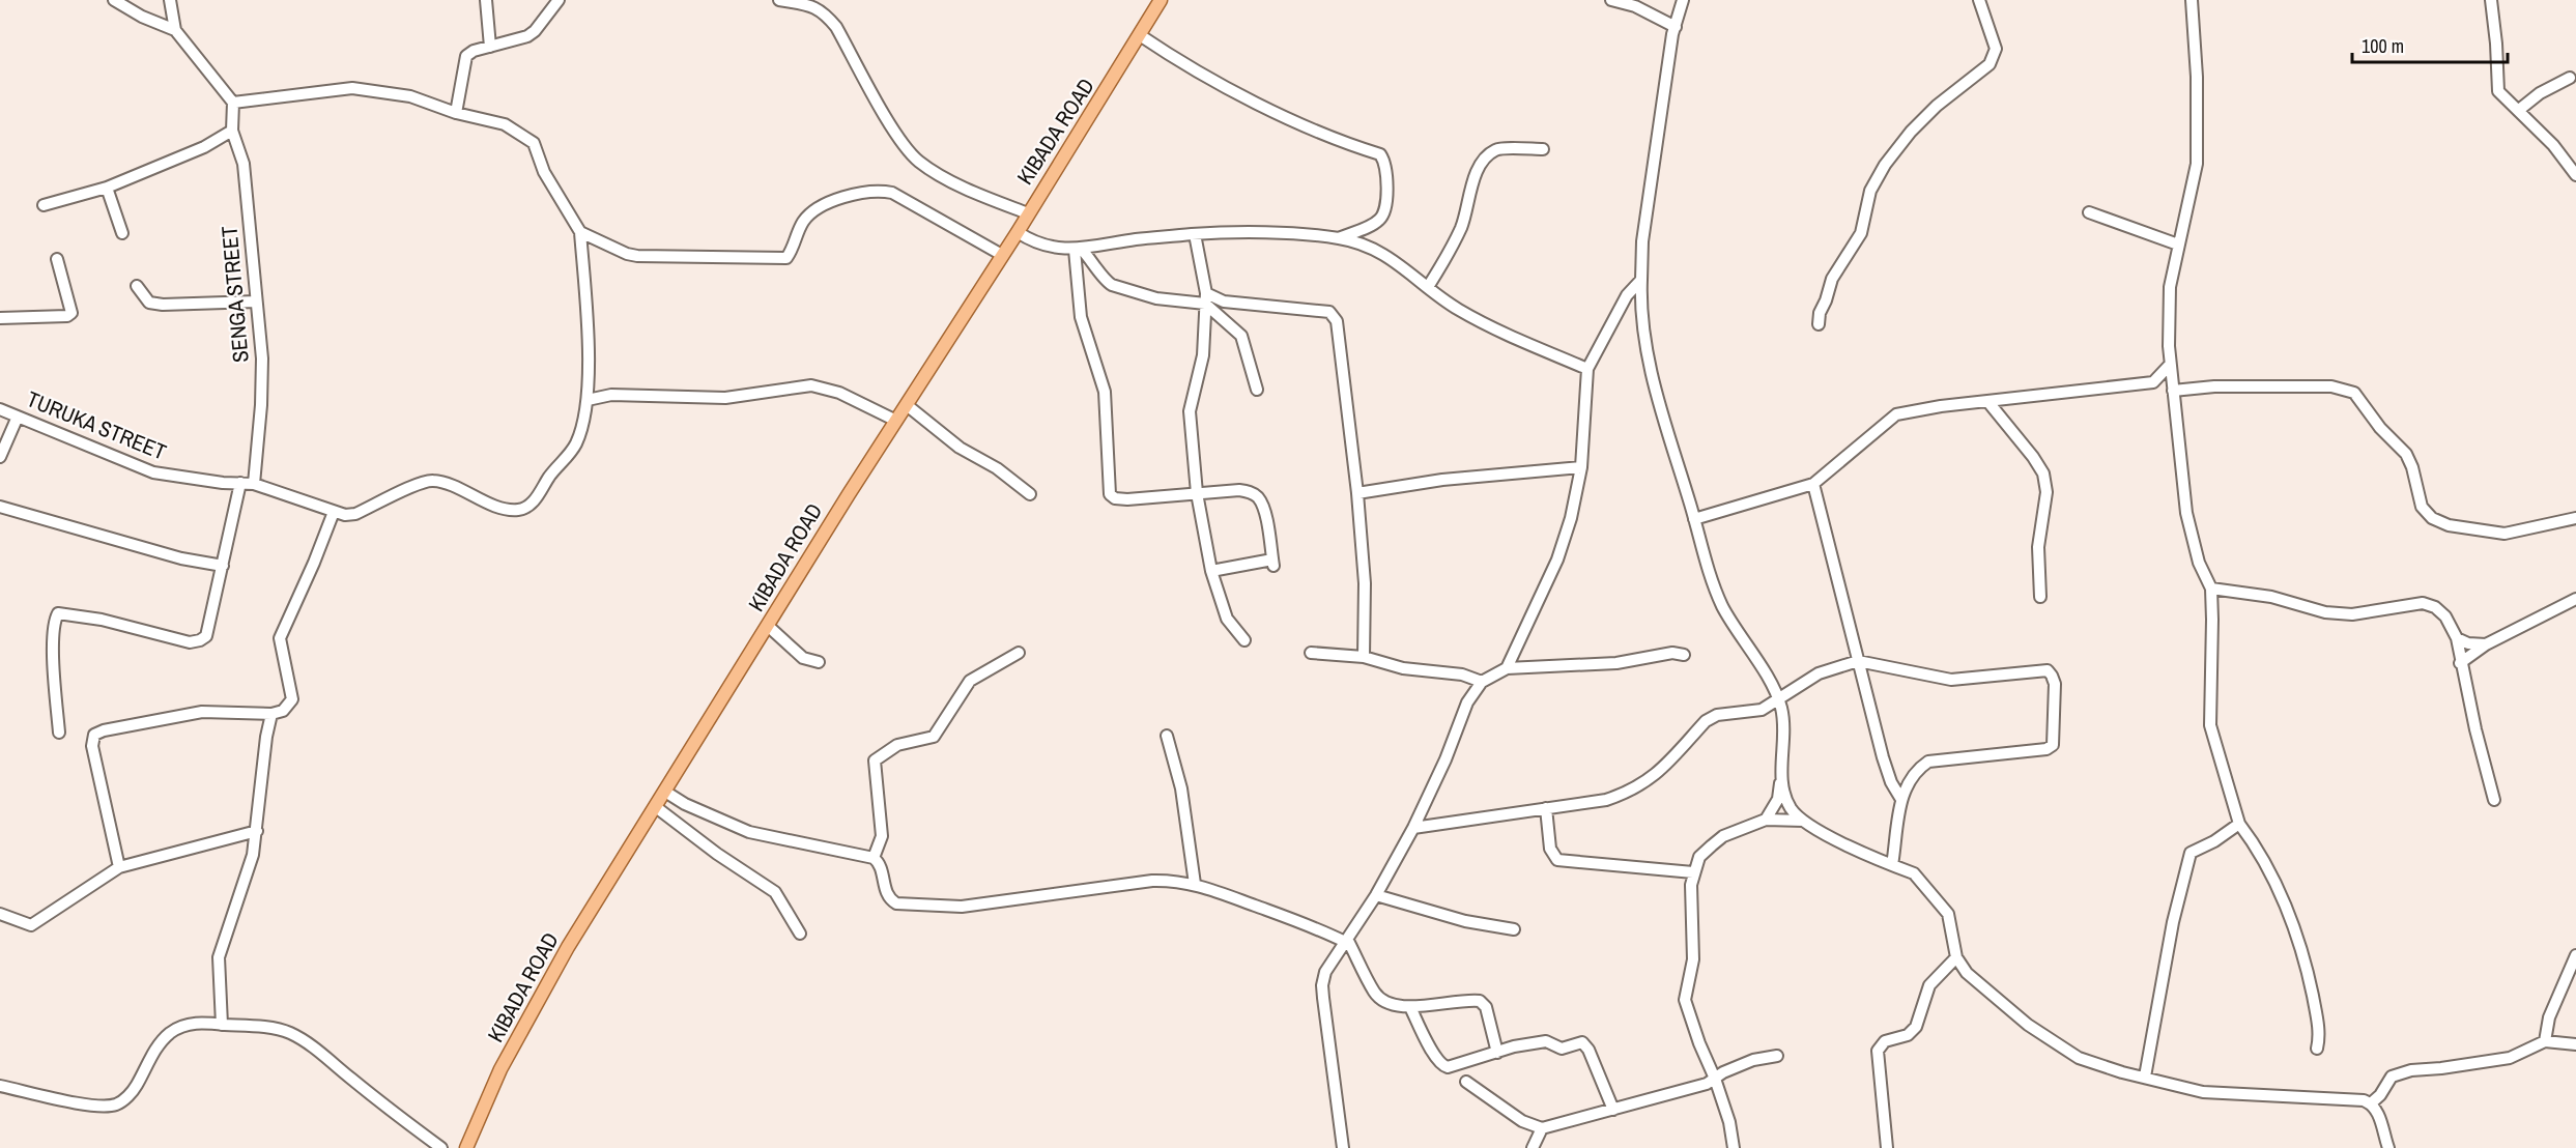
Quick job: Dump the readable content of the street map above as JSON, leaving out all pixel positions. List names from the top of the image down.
{
  "streets": {
    "main road": ["KIBADA ROAD"],
    "street": ["SENGA STREET", "TURUKA STREET"]
  },
  "crossings": [
    ["SENGA STREET", "TURUKA STREET"]
  ],
  "scale_bar": "100 m"
}
